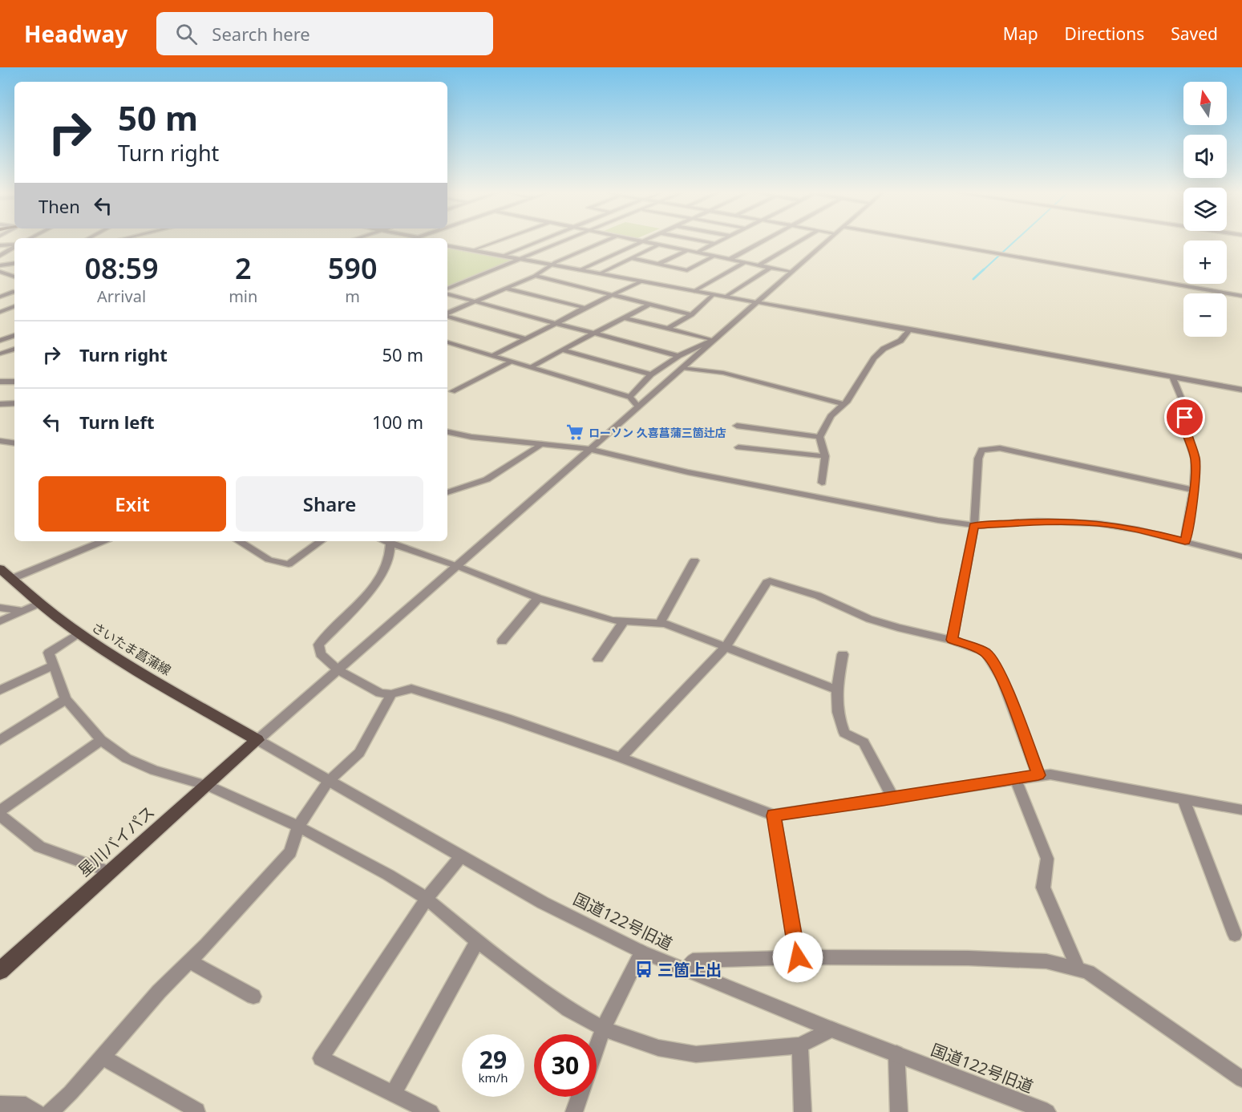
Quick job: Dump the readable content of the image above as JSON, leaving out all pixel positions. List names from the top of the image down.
{
  "streets": {
    "main road": ["さいたま菖蒲線", "星川バイパス"],
    "street": ["国道122号旧道"]
  },
  "crossings": [
    ["さいたま菖蒲線", "星川バイパス"],
    ["さいたま菖蒲線", "国道122号旧道"],
    ["星川バイパス", "国道122号旧道"]
  ],
  "places": {
    "supermarket": ["ローソン 久喜菖蒲三箇辻店"],
    "bus stop": ["三箇上出"]
  },
  "north": "top",
  "page": {
    "header": "Headway",
    "search": "Search here",
    "nav": ["Map", "Directions", "Saved"],
    "map_buttons": ["+", "−"],
    "turn": ["50 m", "Turn right"],
    "then": "Then",
    "eta": [
      "08:59",
      "Arrival",
      "2",
      "min",
      "590",
      "m"
    ],
    "list": [
      {
        "name": "Turn right",
        "value": "50 m"
      },
      {
        "name": "Turn left",
        "value": "100 m"
      }
    ],
    "buttons": ["Exit", "Share"],
    "speed": "29 km/h",
    "limit": "30"
  }
}
